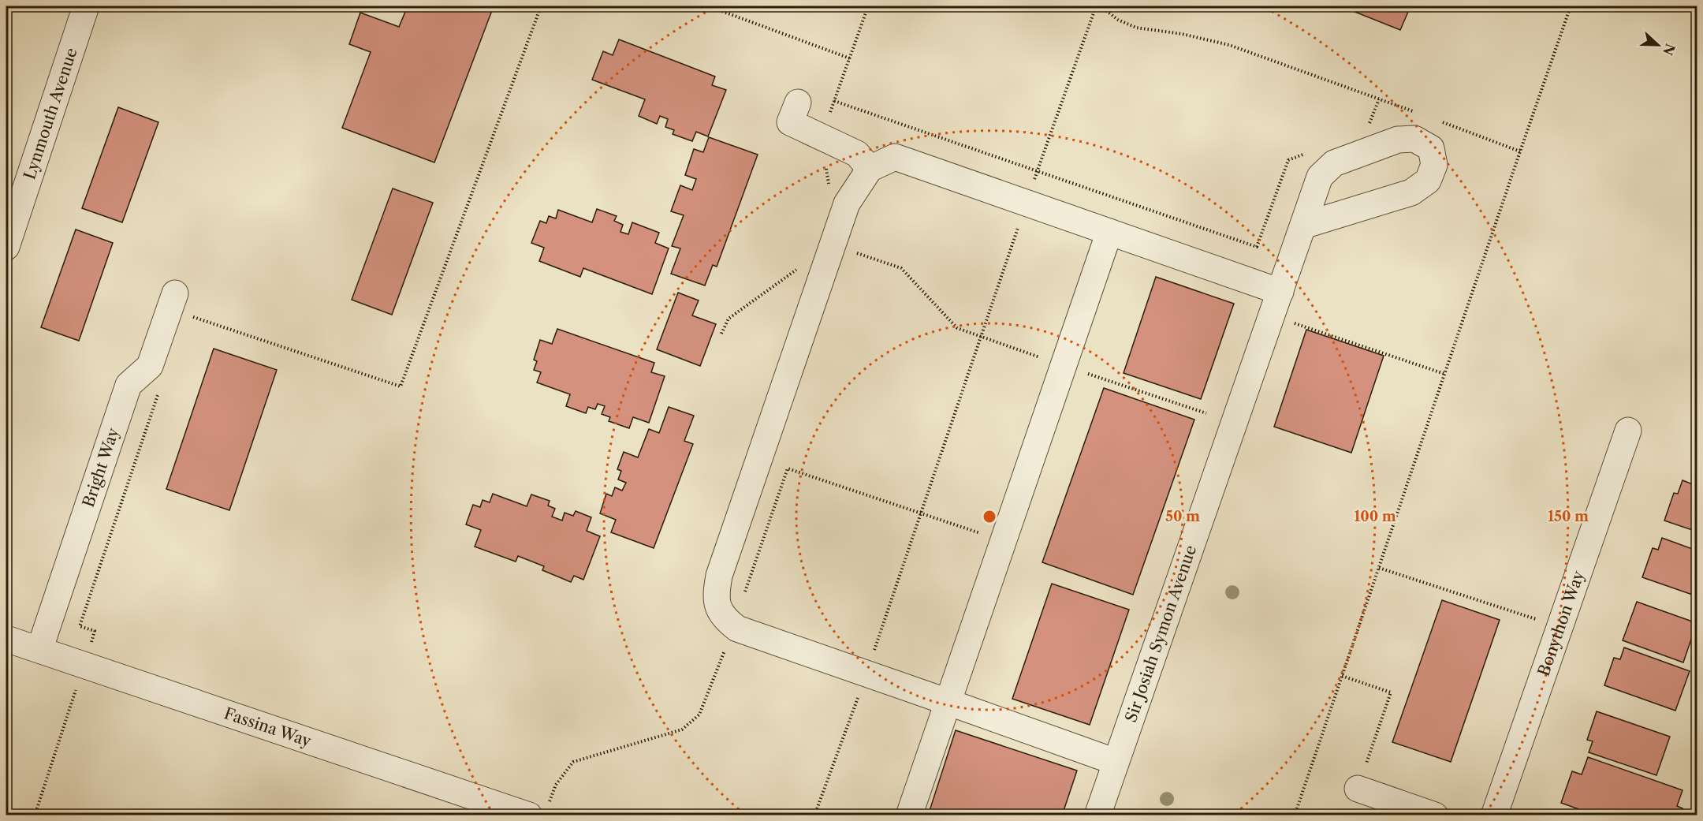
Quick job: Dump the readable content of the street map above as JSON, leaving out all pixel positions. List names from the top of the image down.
{
  "streets": {
    "street": [
      "Lynmouth Avenue",
      "Bright Way",
      "Bonython Way",
      "Sir Josiah Symon Avenue",
      "Fassina Way"
    ]
  },
  "crossings": [
    ["Bright Way", "Fassina Way"]
  ],
  "north": "right",
  "rings": ["50 m", "100 m", "150 m"]
}
